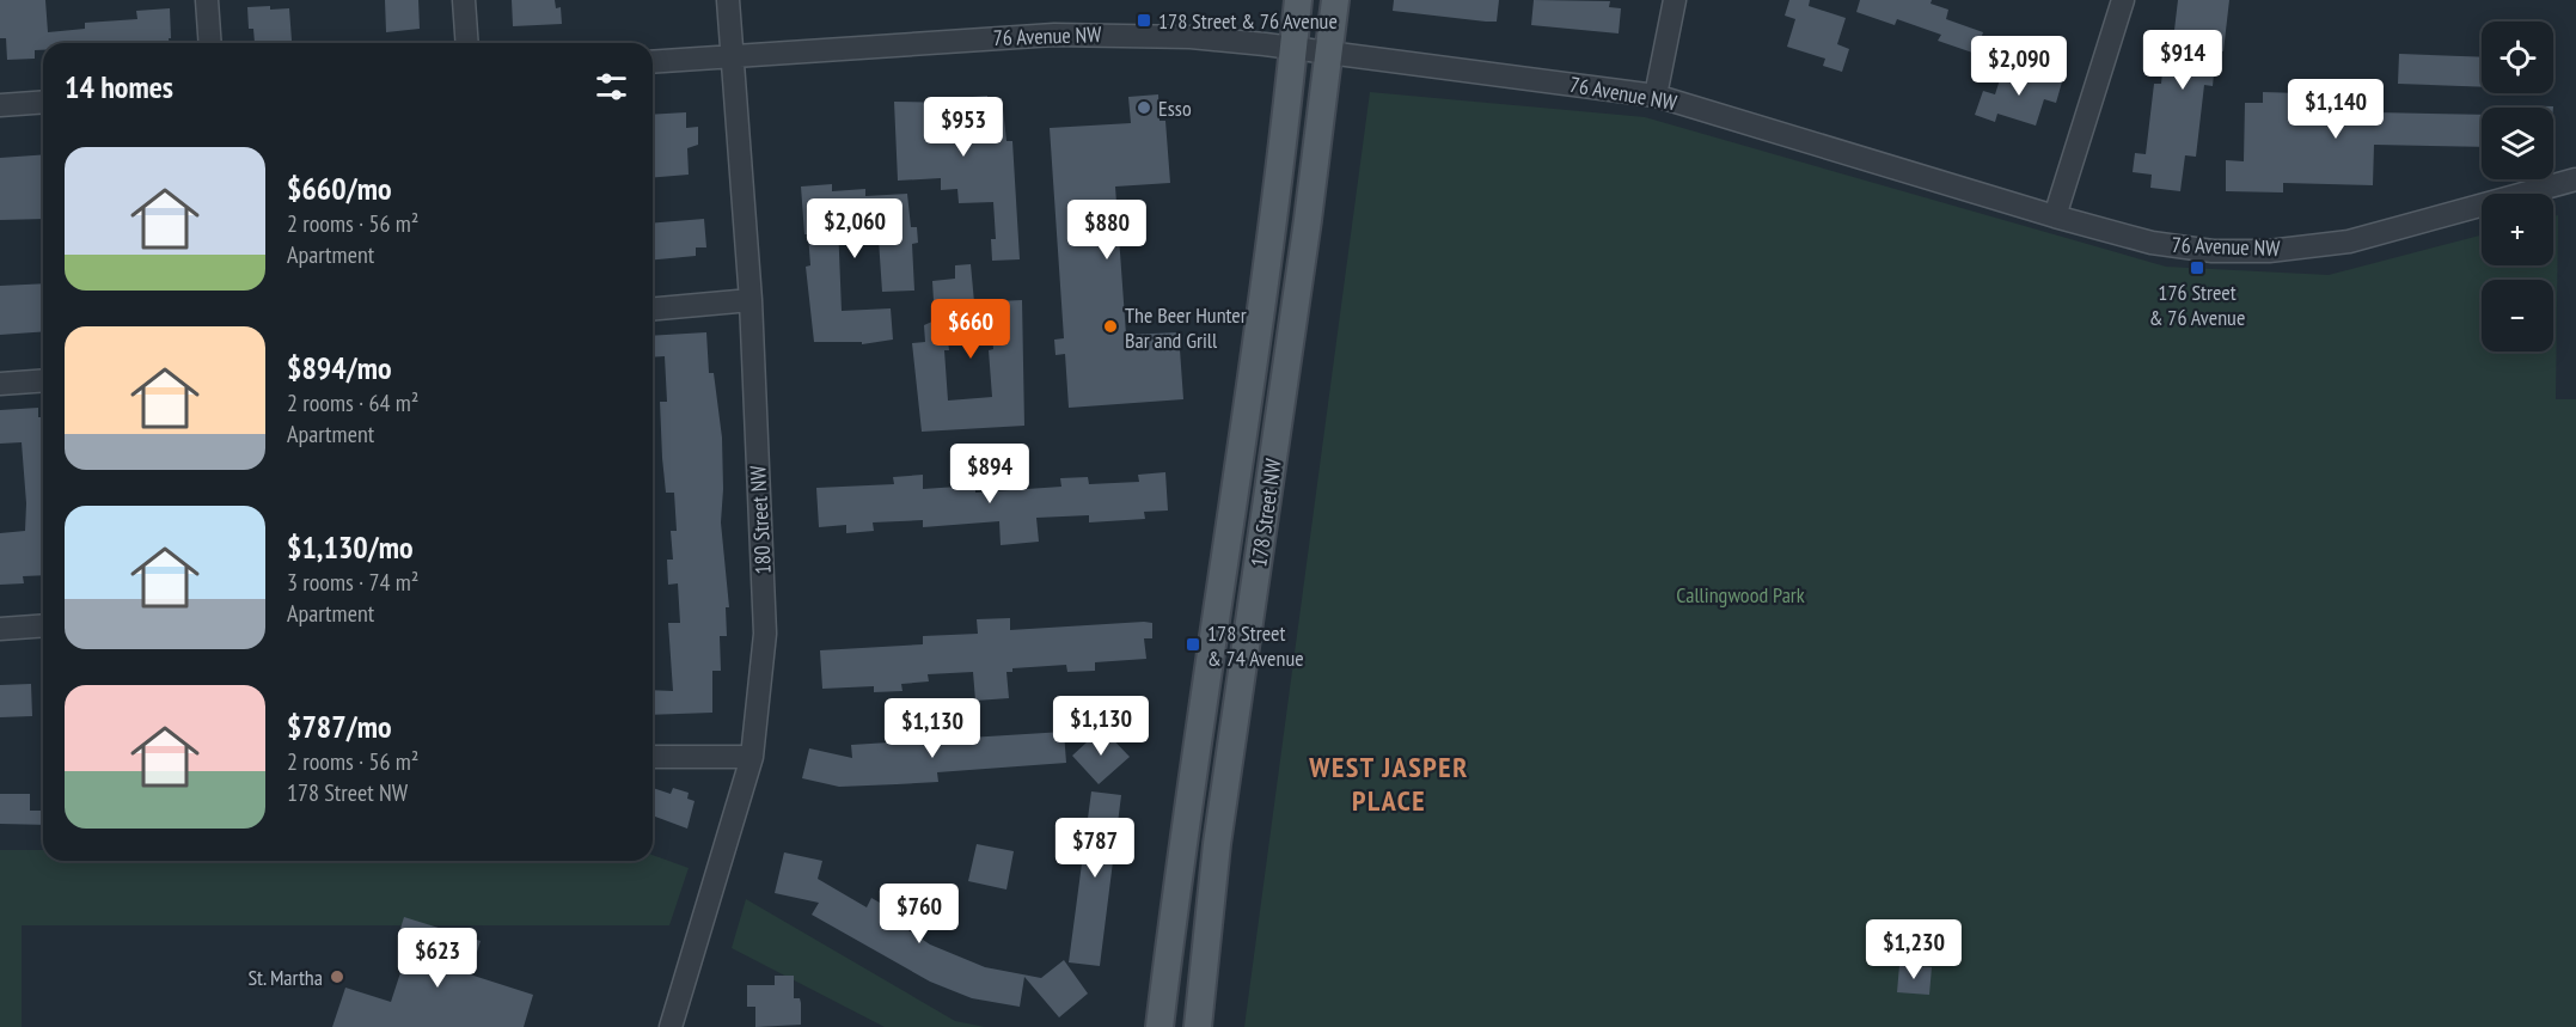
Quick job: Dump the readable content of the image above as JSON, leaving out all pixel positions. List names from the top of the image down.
{
  "streets": {
    "main road": ["178 Street NW"],
    "street": ["76 Avenue NW", "180 Street NW"]
  },
  "crossings": [
    ["76 Avenue NW", "178 Street NW"],
    ["76 Avenue NW", "180 Street NW"]
  ],
  "districts": ["WEST JASPER PLACE"],
  "parks": ["Callingwood Park"],
  "places": {
    "transit": ["178 Street & 76 Avenue", "176 Street & 76 Avenue", "178 Street & 74 Avenue"],
    "other": ["Esso", "The Beer Hunter Bar and Grill", "St. Martha"]
  },
  "page": {
    "map_buttons": ["+", "−"],
    "price": [
      "$914",
      "$2,090",
      "$1,140",
      "$953",
      "$2,060",
      "$880",
      "$660",
      "$894",
      "$1,130",
      "$1,130",
      "$787",
      "$760",
      "$1,230",
      "$623"
    ],
    "heading": "14 homes",
    "list": [
      {
        "name": "$660/mo",
        "note": "2 rooms · 56 m² · Apartment"
      },
      {
        "name": "$894/mo",
        "note": "2 rooms · 64 m² · Apartment"
      },
      {
        "name": "$1,130/mo",
        "note": "3 rooms · 74 m² · Apartment"
      },
      {
        "name": "$787/mo",
        "note": "2 rooms · 56 m² · 178 Street NW"
      }
    ]
  }
}
